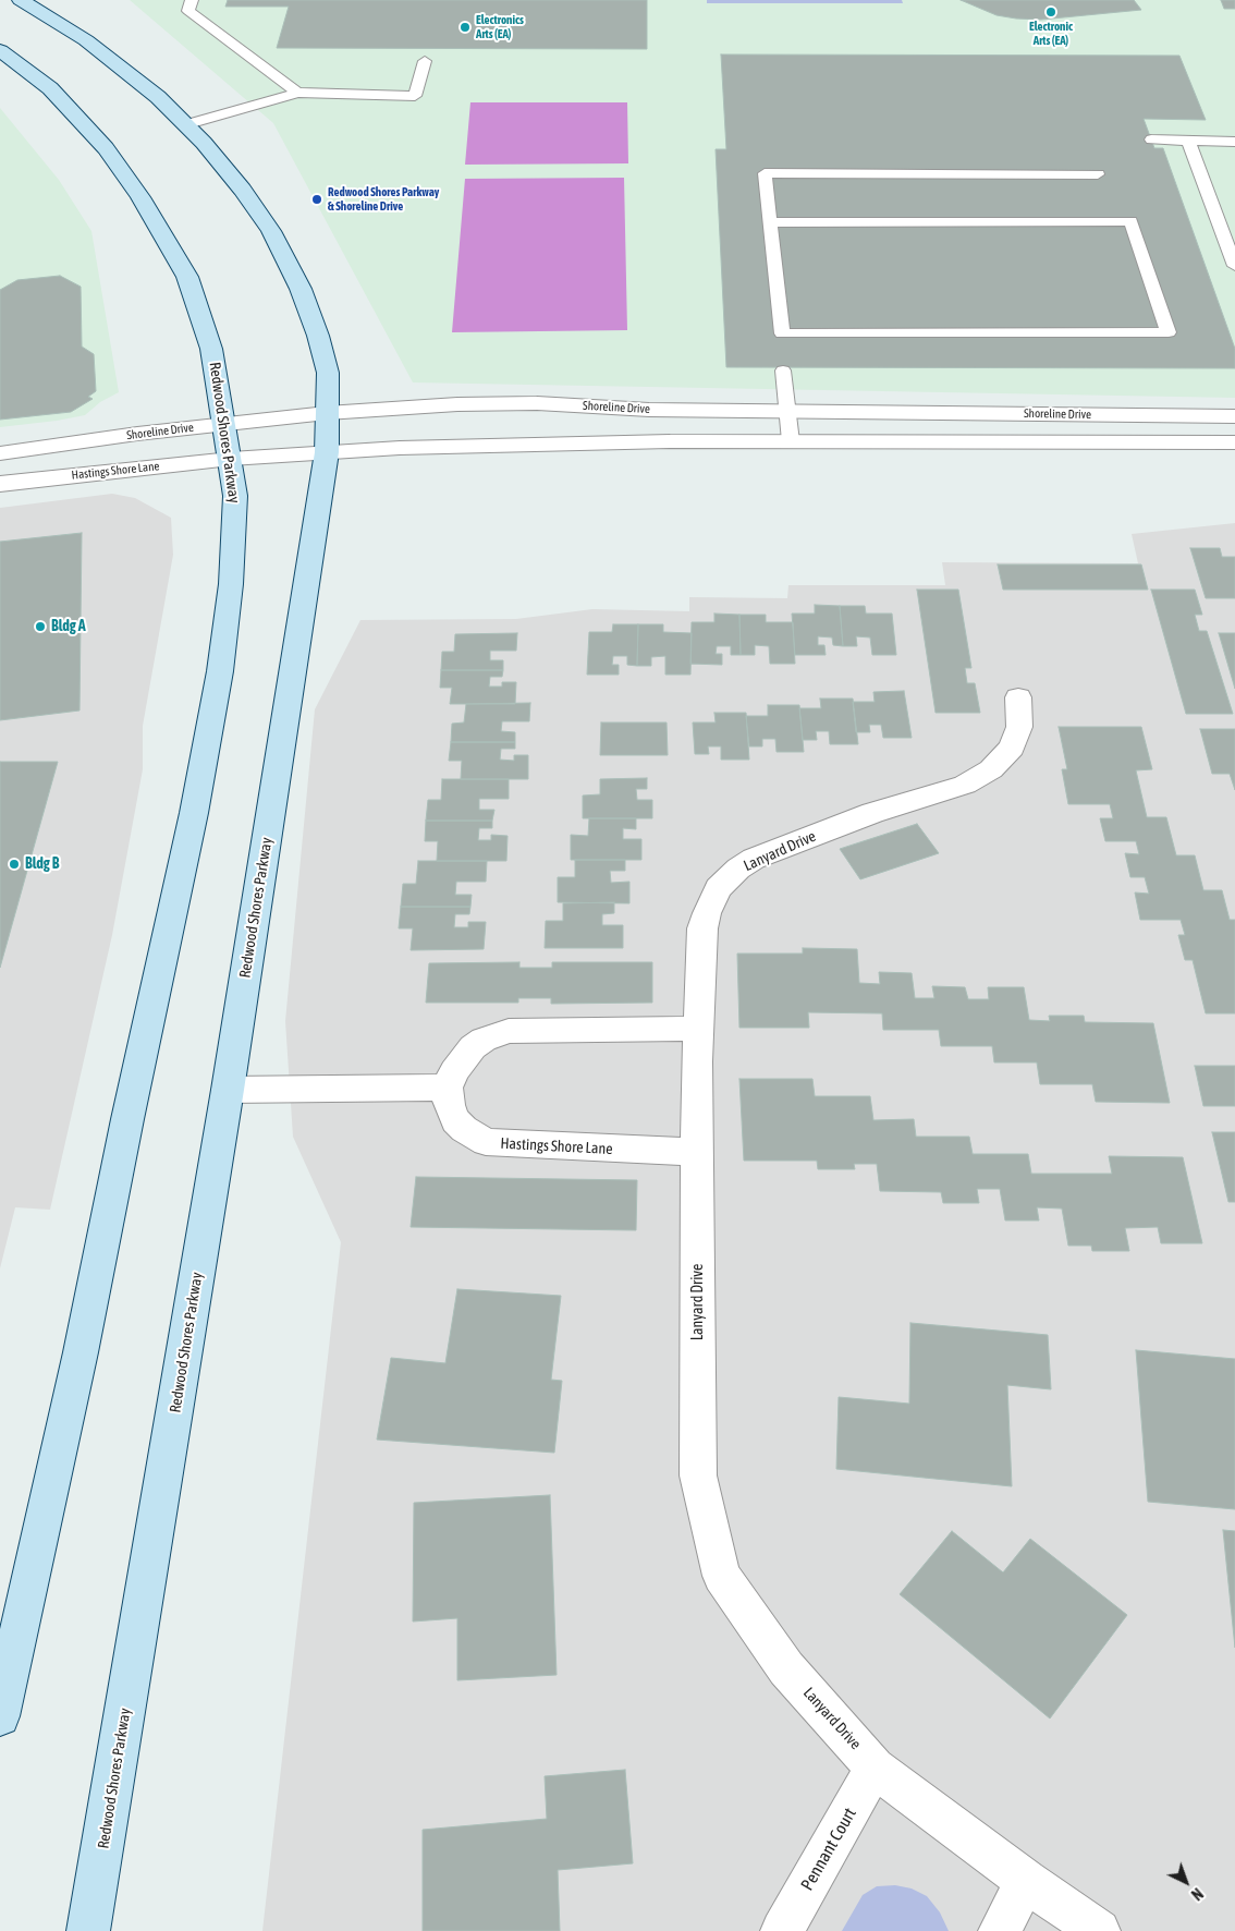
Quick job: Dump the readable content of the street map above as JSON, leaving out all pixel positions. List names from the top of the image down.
{
  "streets": {
    "main road": ["Redwood Shores Parkway"],
    "street": [
      "Shoreline Drive",
      "Hastings Shore Lane",
      "Lanyard Drive",
      "Pennant Court"
    ]
  },
  "crossings": [
    ["Shoreline Drive", "Redwood Shores Parkway"],
    ["Shoreline Drive", "Hastings Shore Lane"],
    ["Redwood Shores Parkway", "Hastings Shore Lane"],
    ["Hastings Shore Lane", "Lanyard Drive"],
    ["Lanyard Drive", "Pennant Court"]
  ],
  "places": [
    "Electronic Arts (EA)",
    "Electronics Arts (EA)",
    "Redwood Shores Parkway & Shoreline Drive",
    "Bldg A",
    "Bldg B"
  ],
  "north": "bottom right"
}
